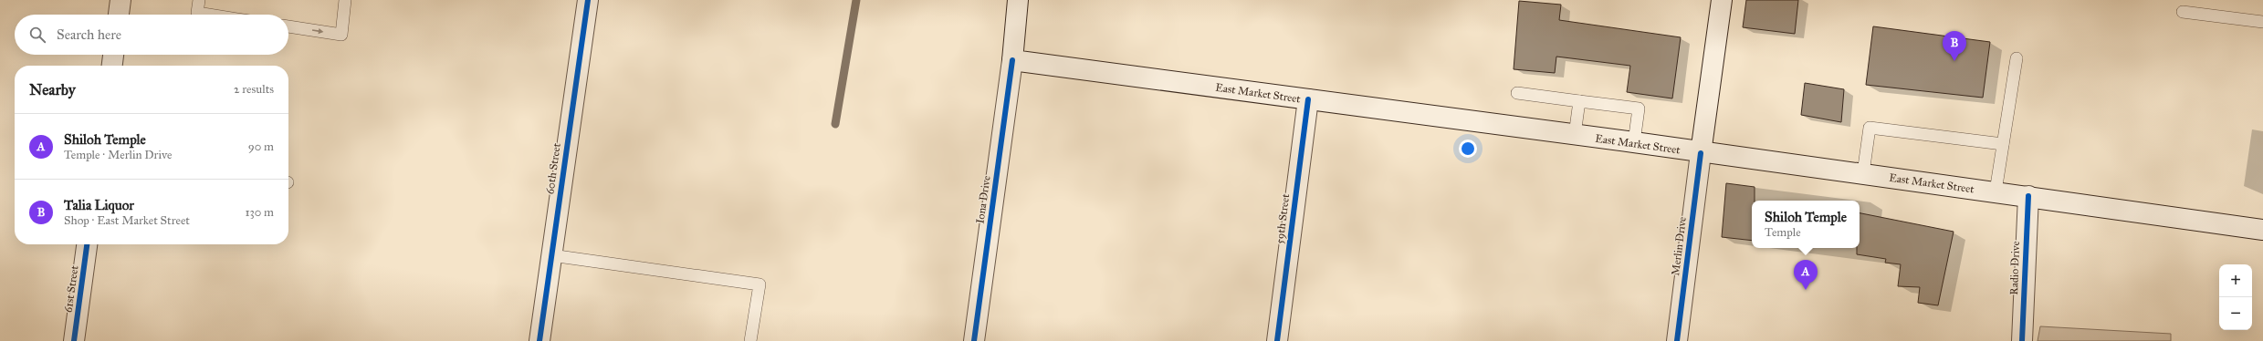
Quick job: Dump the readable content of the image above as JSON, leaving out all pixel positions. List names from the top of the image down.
{
  "streets": {
    "main road": [
      "East Market Street",
      "60th Street",
      "Iona Drive",
      "59th Street",
      "Merlin Drive",
      "Radio Drive",
      "61st Street"
    ]
  },
  "crossings": [
    ["East Market Street", "Iona Drive"],
    ["East Market Street", "59th Street"],
    ["East Market Street", "Merlin Drive"],
    ["East Market Street", "Radio Drive"]
  ],
  "page": {
    "search": "Search here",
    "pins": ["B", "A"],
    "heading": ["Nearby", "2 results"],
    "list": [
      {
        "mark": "A",
        "name": "Shiloh Temple",
        "note": "Temple · Merlin Drive",
        "value": "90 m"
      },
      {
        "mark": "B",
        "name": "Talia Liquor",
        "note": "Shop · East Market Street",
        "value": "130 m"
      }
    ],
    "popup": ["Shiloh Temple", "Temple"],
    "map_buttons": ["+", "−"]
  }
}
